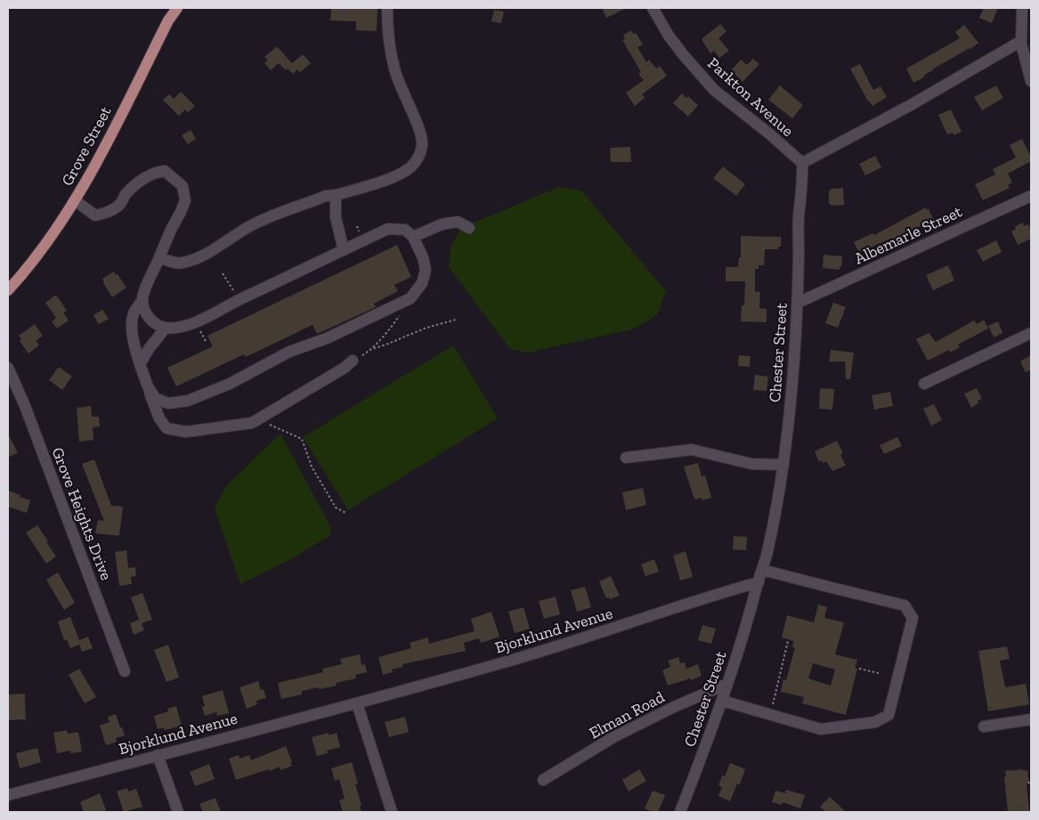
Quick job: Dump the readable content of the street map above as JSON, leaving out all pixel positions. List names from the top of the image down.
{
  "streets": {
    "main road": ["Grove Street"],
    "street": [
      "Parkton Avenue",
      "Albemarle Street",
      "Chester Street",
      "Grove Heights Drive",
      "Bjorklund Avenue",
      "Elman Road"
    ]
  },
  "crossings": [
    ["Parkton Avenue", "Chester Street"],
    ["Albemarle Street", "Chester Street"],
    ["Chester Street", "Bjorklund Avenue"],
    ["Chester Street", "Elman Road"]
  ]
}
